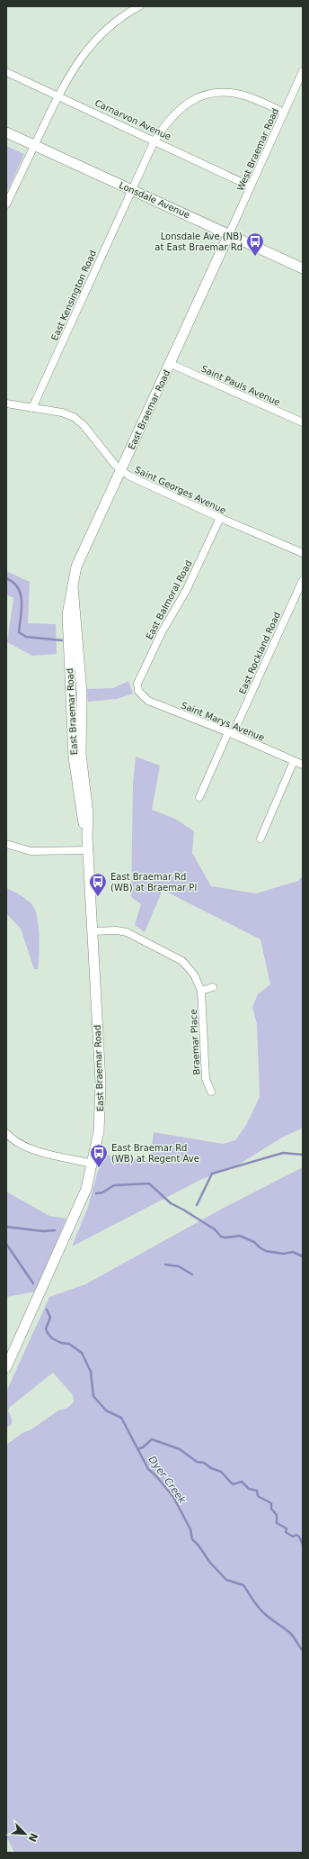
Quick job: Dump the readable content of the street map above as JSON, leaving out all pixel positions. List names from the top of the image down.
{
  "streets": {
    "street": [
      "Carnarvon Avenue",
      "West Braemar Road",
      "Lonsdale Avenue",
      "East Kensington Road",
      "Saint Pauls Avenue",
      "East Braemar Road",
      "Saint Georges Avenue",
      "East Balmoral Road",
      "East Rockland Road",
      "Saint Marys Avenue",
      "Braemar Place"
    ]
  },
  "crossings": [
    ["Carnarvon Avenue", "West Braemar Road"],
    ["Carnarvon Avenue", "East Kensington Road"],
    ["West Braemar Road", "Lonsdale Avenue"],
    ["West Braemar Road", "East Kensington Road"],
    ["West Braemar Road", "East Braemar Road"],
    ["Lonsdale Avenue", "East Kensington Road"],
    ["Lonsdale Avenue", "East Braemar Road"],
    ["East Kensington Road", "Saint Georges Avenue"],
    ["Saint Pauls Avenue", "East Braemar Road"],
    ["East Braemar Road", "Saint Georges Avenue"],
    ["East Braemar Road", "Braemar Place"],
    ["Saint Georges Avenue", "East Balmoral Road"],
    ["East Balmoral Road", "Saint Marys Avenue"],
    ["East Rockland Road", "Saint Marys Avenue"]
  ],
  "water": ["Dyer Creek"],
  "places": {
    "bus stop": ["Lonsdale Ave (NB) at East Braemar Rd", "East Braemar Rd (WB) at Braemar Pl", "East Braemar Rd (WB) at Regent Ave"]
  },
  "north": "bottom right"
}
